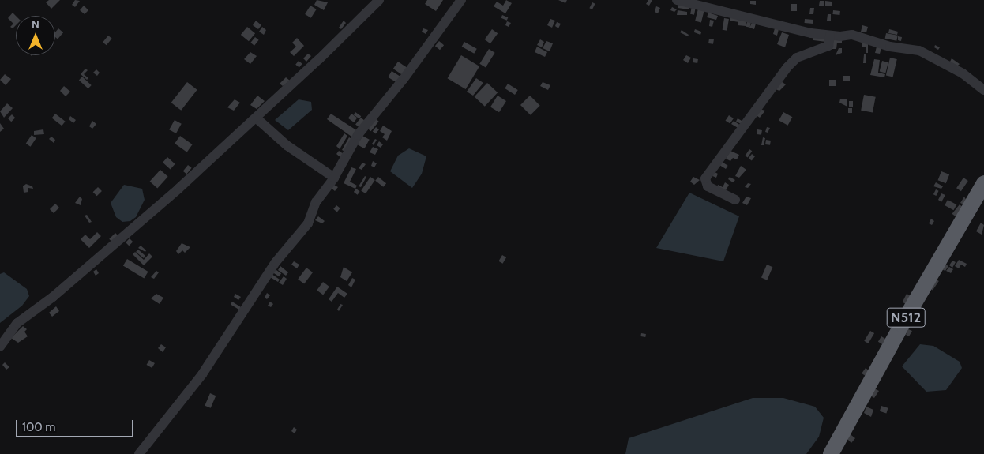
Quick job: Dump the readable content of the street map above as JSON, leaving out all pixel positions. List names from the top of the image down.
{
  "streets": {
    "highway": ["N512"]
  },
  "scale_bar": "100 m",
  "north": "top"
}
